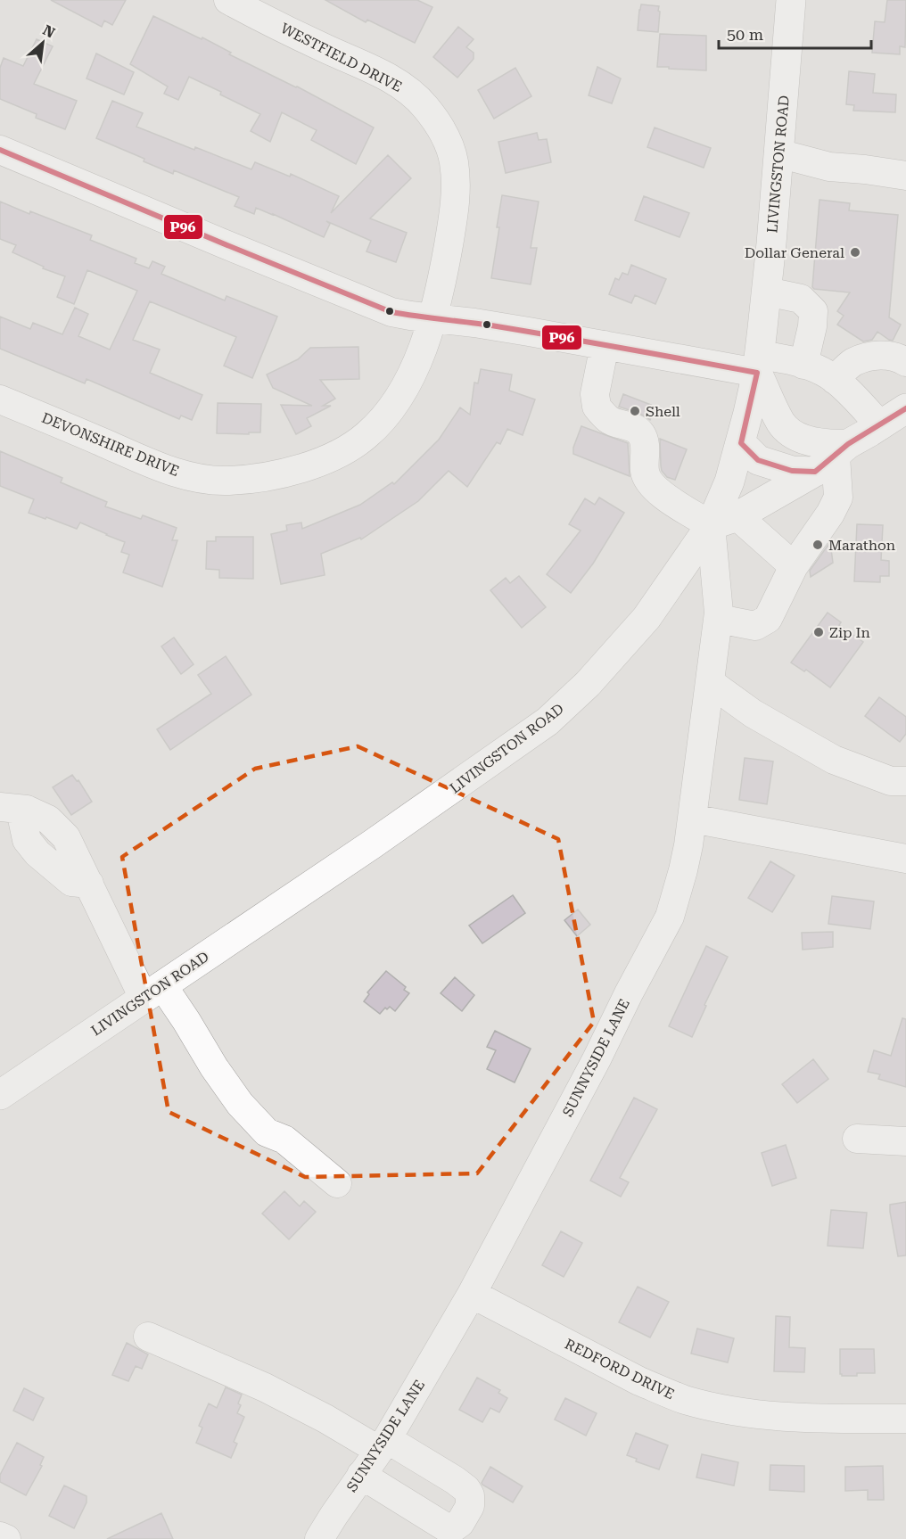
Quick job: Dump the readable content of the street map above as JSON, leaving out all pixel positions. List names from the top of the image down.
{
  "streets": {
    "main road": ["LIVINGSTON ROAD"],
    "street": [
      "WESTFIELD DRIVE",
      "DEVONSHIRE DRIVE",
      "SUNNYSIDE LANE",
      "REDFORD DRIVE"
    ]
  },
  "crossings": [
    ["WESTFIELD DRIVE", "DEVONSHIRE DRIVE"],
    ["LIVINGSTON ROAD", "SUNNYSIDE LANE"],
    ["SUNNYSIDE LANE", "REDFORD DRIVE"]
  ],
  "places": [
    "Dollar General",
    "Shell",
    "Marathon",
    "Zip In"
  ],
  "lines": ["transit line P96"],
  "scale_bar": "50 m",
  "north": "top right"
}
